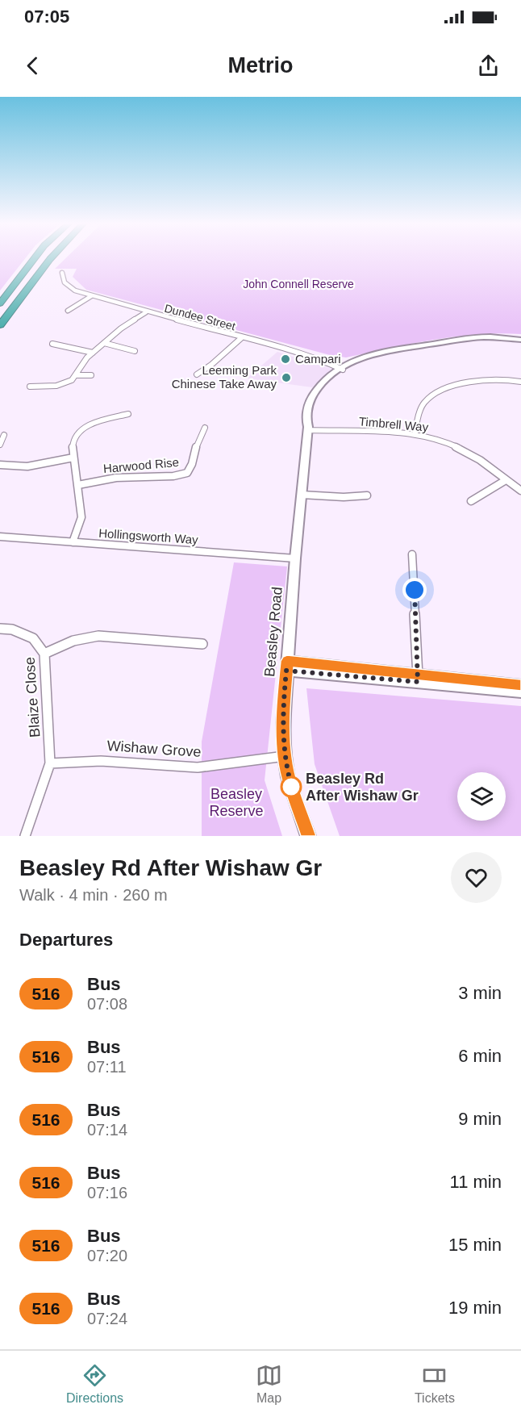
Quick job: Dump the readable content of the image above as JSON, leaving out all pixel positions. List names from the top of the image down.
{
  "streets": {
    "main road": ["Beasley Road"],
    "street": [
      "Dundee Street",
      "Timbrell Way",
      "Harwood Rise",
      "Hollingsworth Way",
      "Blaize Close",
      "Wishaw Grove"
    ]
  },
  "crossings": [
    ["Dundee Street", "Beasley Road"],
    ["Timbrell Way", "Beasley Road"],
    ["Hollingsworth Way", "Beasley Road"],
    ["Beasley Road", "Wishaw Grove"],
    ["Blaize Close", "Wishaw Grove"]
  ],
  "parks": ["John Connell Reserve", "Beasley Reserve"],
  "places": ["Campari", "Leeming Park Chinese Take Away", "Beasley Rd After Wishaw Gr"],
  "lines": ["bus line 516"],
  "page": {
    "status": "07:05",
    "header": "Metrio",
    "heading": [
      ["Beasley Rd After Wishaw Gr", "Walk · 4 min · 260 m"],
      "Departures"
    ],
    "list": [
      {
        "mark": "516",
        "name": "Bus",
        "note": "07:08",
        "value": "3 min"
      },
      {
        "mark": "516",
        "name": "Bus",
        "note": "07:11",
        "value": "6 min"
      },
      {
        "mark": "516",
        "name": "Bus",
        "note": "07:14",
        "value": "9 min"
      },
      {
        "mark": "516",
        "name": "Bus",
        "note": "07:16",
        "value": "11 min"
      },
      {
        "mark": "516",
        "name": "Bus",
        "note": "07:20",
        "value": "15 min"
      },
      {
        "mark": "516",
        "name": "Bus",
        "note": "07:24",
        "value": "19 min"
      }
    ],
    "tabs": ["Directions", "Map", "Tickets"]
  }
}
